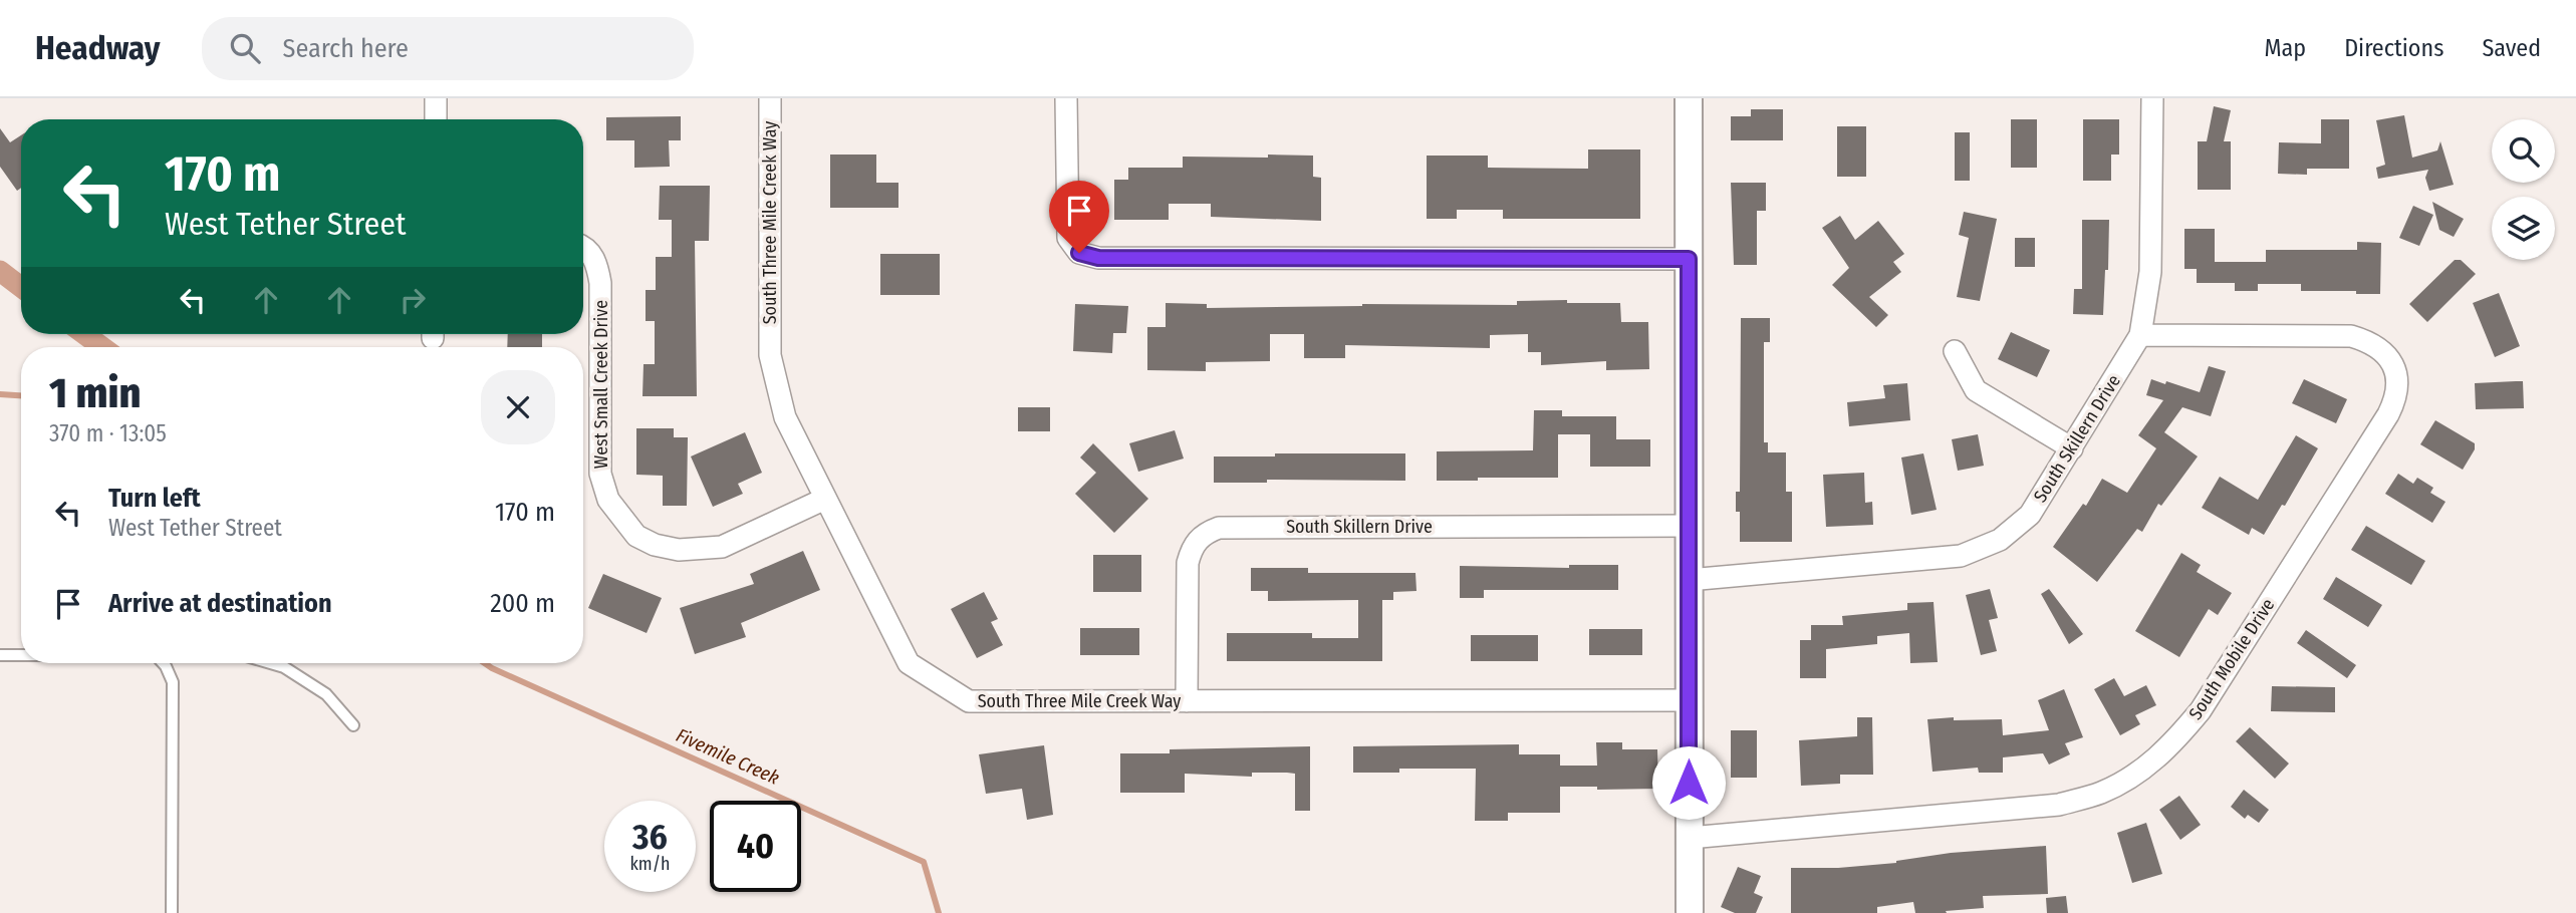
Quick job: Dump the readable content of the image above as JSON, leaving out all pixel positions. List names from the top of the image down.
{
  "streets": {
    "street": [
      "South Three Mile Creek Way",
      "West Small Creek Drive",
      "South Skillern Drive",
      "South Mobile Drive"
    ]
  },
  "crossings": [
    ["South Three Mile Creek Way", "West Small Creek Drive"],
    ["South Three Mile Creek Way", "South Skillern Drive"],
    ["South Skillern Drive", "South Mobile Drive"]
  ],
  "water": ["Fivemile Creek"],
  "page": {
    "header": "Headway",
    "search": "Search here",
    "nav": ["Map", "Directions", "Saved"],
    "turn": ["170 m", "West Tether Street"],
    "heading": ["1 min", "370 m · 13:05"],
    "list": [
      {
        "name": "Turn left",
        "note": "West Tether Street",
        "value": "170 m"
      },
      {
        "name": "Arrive at destination",
        "value": "200 m"
      }
    ],
    "speed": "36 km/h",
    "limit": "40"
  }
}
